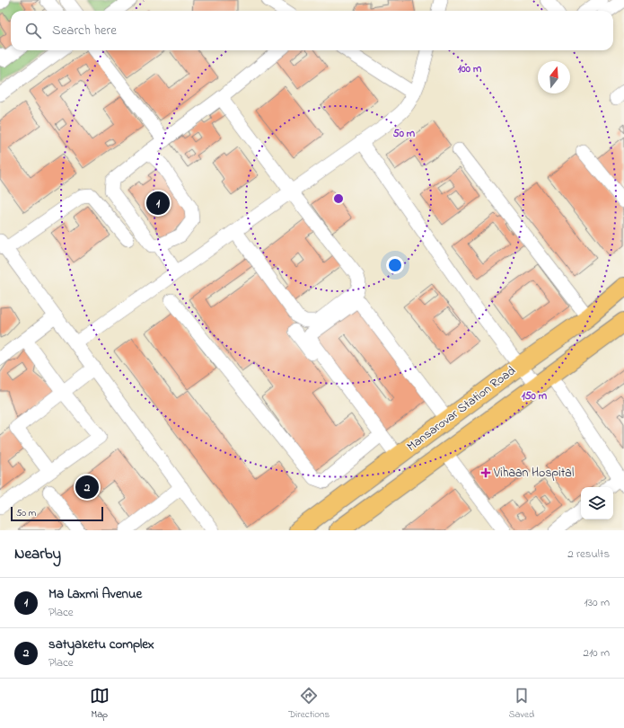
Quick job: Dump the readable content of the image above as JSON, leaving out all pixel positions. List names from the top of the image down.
{
  "streets": {
    "main road": ["Mansarovar Station Road"]
  },
  "places": {
    "health": ["Vihaan Hospital"]
  },
  "scale_bar": "50 m",
  "north": "top",
  "page": {
    "search": "Search here",
    "pins": ["1", "2"],
    "scale": "50 m",
    "heading": ["Nearby", "2 results"],
    "list": [
      {
        "mark": "1",
        "name": "Ma Laxmi Avenue",
        "note": "Place",
        "value": "130 m"
      },
      {
        "mark": "2",
        "name": "satyaketu complex",
        "note": "Place",
        "value": "210 m"
      }
    ],
    "nav": ["Map", "Directions", "Saved"]
  },
  "rings": ["100 m", "50 m", "150 m"]
}
